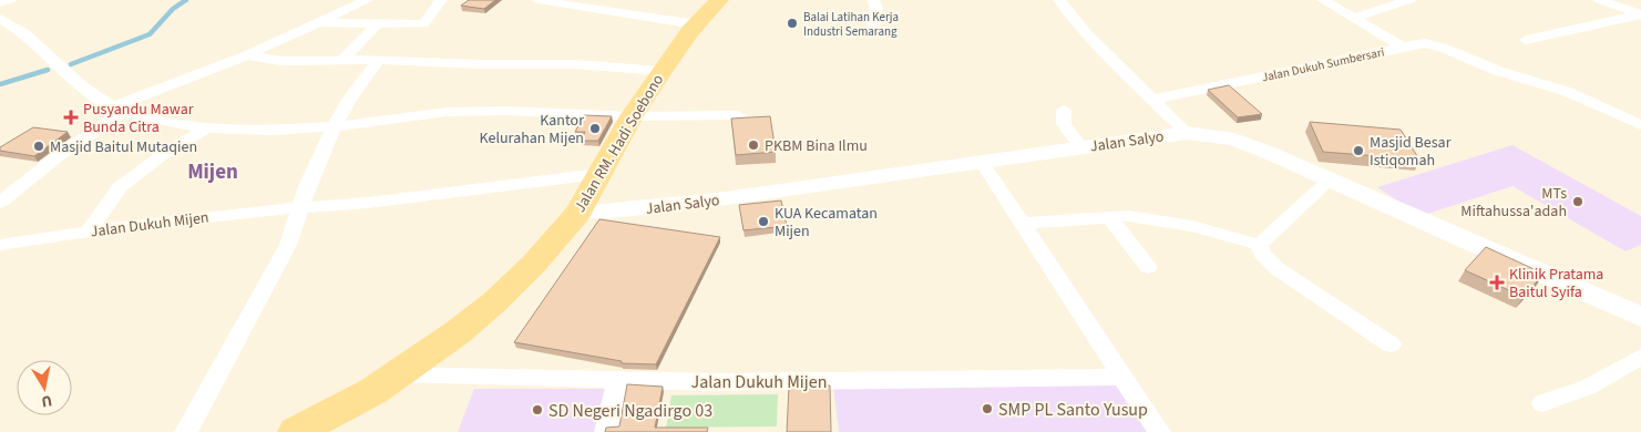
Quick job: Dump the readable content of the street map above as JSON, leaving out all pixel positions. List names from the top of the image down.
{
  "streets": {
    "main road": ["Jalan RM. Hadi Soebono"],
    "street": ["Jalan Dukuh Sumbersari", "Jalan Salyo", "Jalan Dukuh Mijen"]
  },
  "crossings": [
    ["Jalan Salyo", "Jalan RM. Hadi Soebono"],
    ["Jalan RM. Hadi Soebono", "Jalan Dukuh Mijen"]
  ],
  "districts": ["Mijen"],
  "places": {
    "other": [
      "Balai Latihan Kerja Industri Semarang",
      "Kantor Kelurahan Mijen",
      "PKBM Bina Ilmu",
      "Masjid Baitul Mutaqien",
      "Masjid Besar Istiqomah",
      "MTs Miftahussa'adah",
      "KUA Kecamatan Mijen",
      "SMP PL Santo Yusup",
      "SD Negeri Ngadirgo 03"
    ],
    "health": ["Pusyandu Mawar Bunda Citra", "Klinik Pratama Baitul Syifa"]
  },
  "north": "bottom"
}
